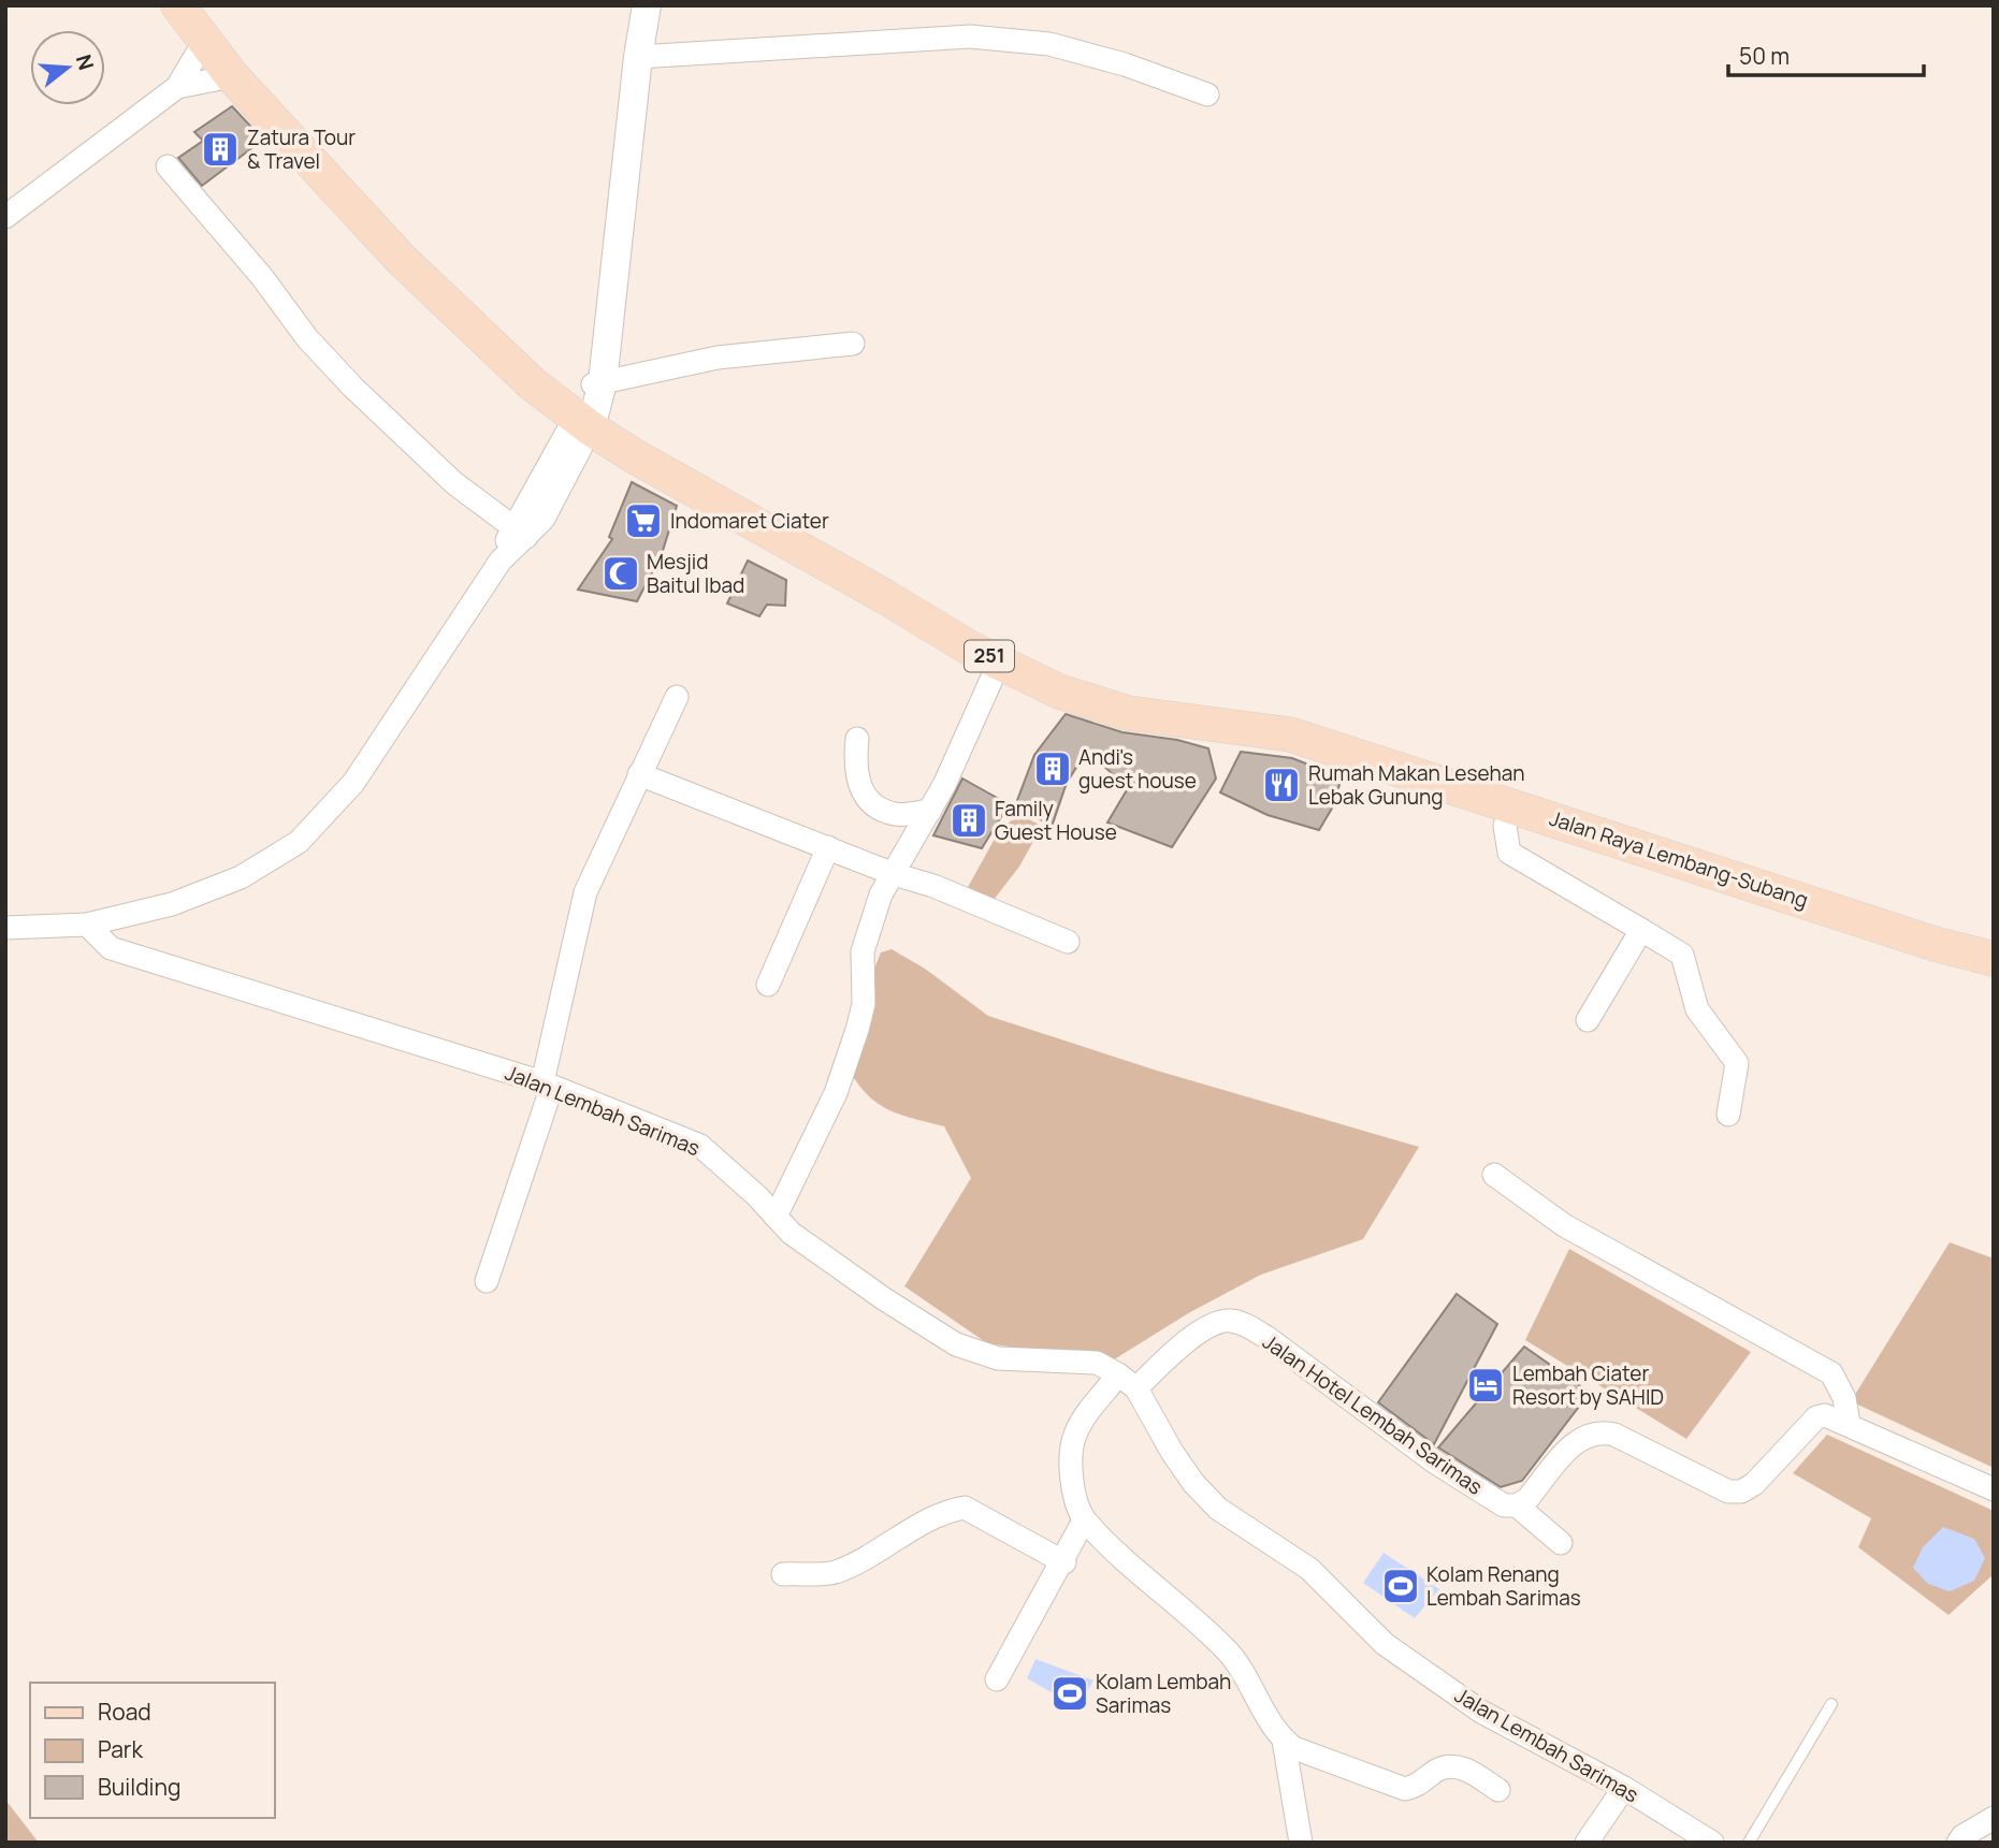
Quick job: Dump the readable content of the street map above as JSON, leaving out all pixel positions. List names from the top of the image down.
{
  "streets": {
    "main road": ["251", "Jalan Raya Lembang-Subang"],
    "street": ["Jalan Lembah Sarimas", "Jalan Hotel Lembah Sarimas"]
  },
  "crossings": [
    ["Jalan Lembah Sarimas", "Jalan Hotel Lembah Sarimas"]
  ],
  "places": {
    "building": ["Zatura Tour & Travel", "Andi's guest house", "Family Guest House"],
    "supermarket": ["Indomaret Ciater"],
    "mosque": ["Mesjid Baitul Ibad"],
    "restaurant": ["Rumah Makan Lesehan Lebak Gunung"],
    "hotel": ["Lembah Ciater Resort by SAHID"],
    "sports": ["Kolam Renang Lembah Sarimas", "Kolam Lembah Sarimas"]
  },
  "legend": ["Road", "Park", "Building"],
  "scale_bar": "50 m",
  "north": "right"
}
